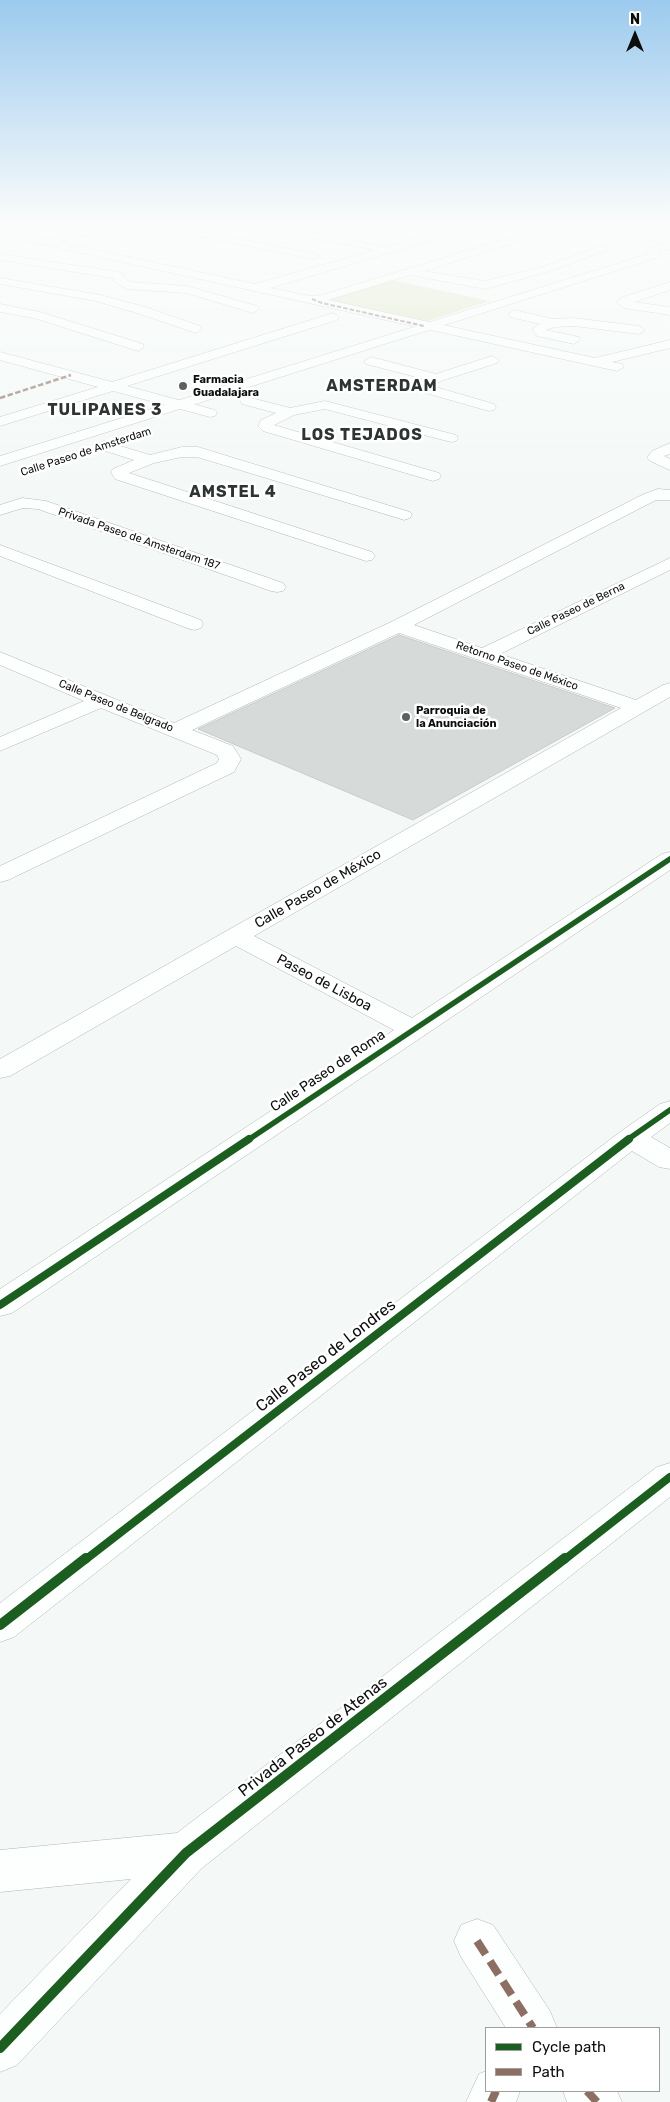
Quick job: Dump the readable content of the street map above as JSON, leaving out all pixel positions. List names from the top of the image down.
{
  "streets": {
    "street": [
      "Calle Paseo de Amsterdam",
      "Privada Paseo de Amsterdam 187",
      "Calle Paseo de Berna",
      "Retorno Paseo de México",
      "Calle Paseo de Belgrado",
      "Calle Paseo de México",
      "Paseo de Lisboa",
      "Calle Paseo de Roma",
      "Calle Paseo de Londres",
      "Privada Paseo de Atenas"
    ]
  },
  "crossings": [
    ["Calle Paseo de Berna", "Retorno Paseo de México"],
    ["Retorno Paseo de México", "Calle Paseo de México"],
    ["Calle Paseo de México", "Paseo de Lisboa"],
    ["Paseo de Lisboa", "Calle Paseo de Roma"]
  ],
  "districts": [
    "AMSTERDAM",
    "TULIPANES 3",
    "LOS TEJADOS",
    "AMSTEL 4"
  ],
  "places": ["Farmacia Guadalajara", "Parroquia de la Anunciación"],
  "legend": ["Cycle path", "Path"],
  "north": "top"
}
